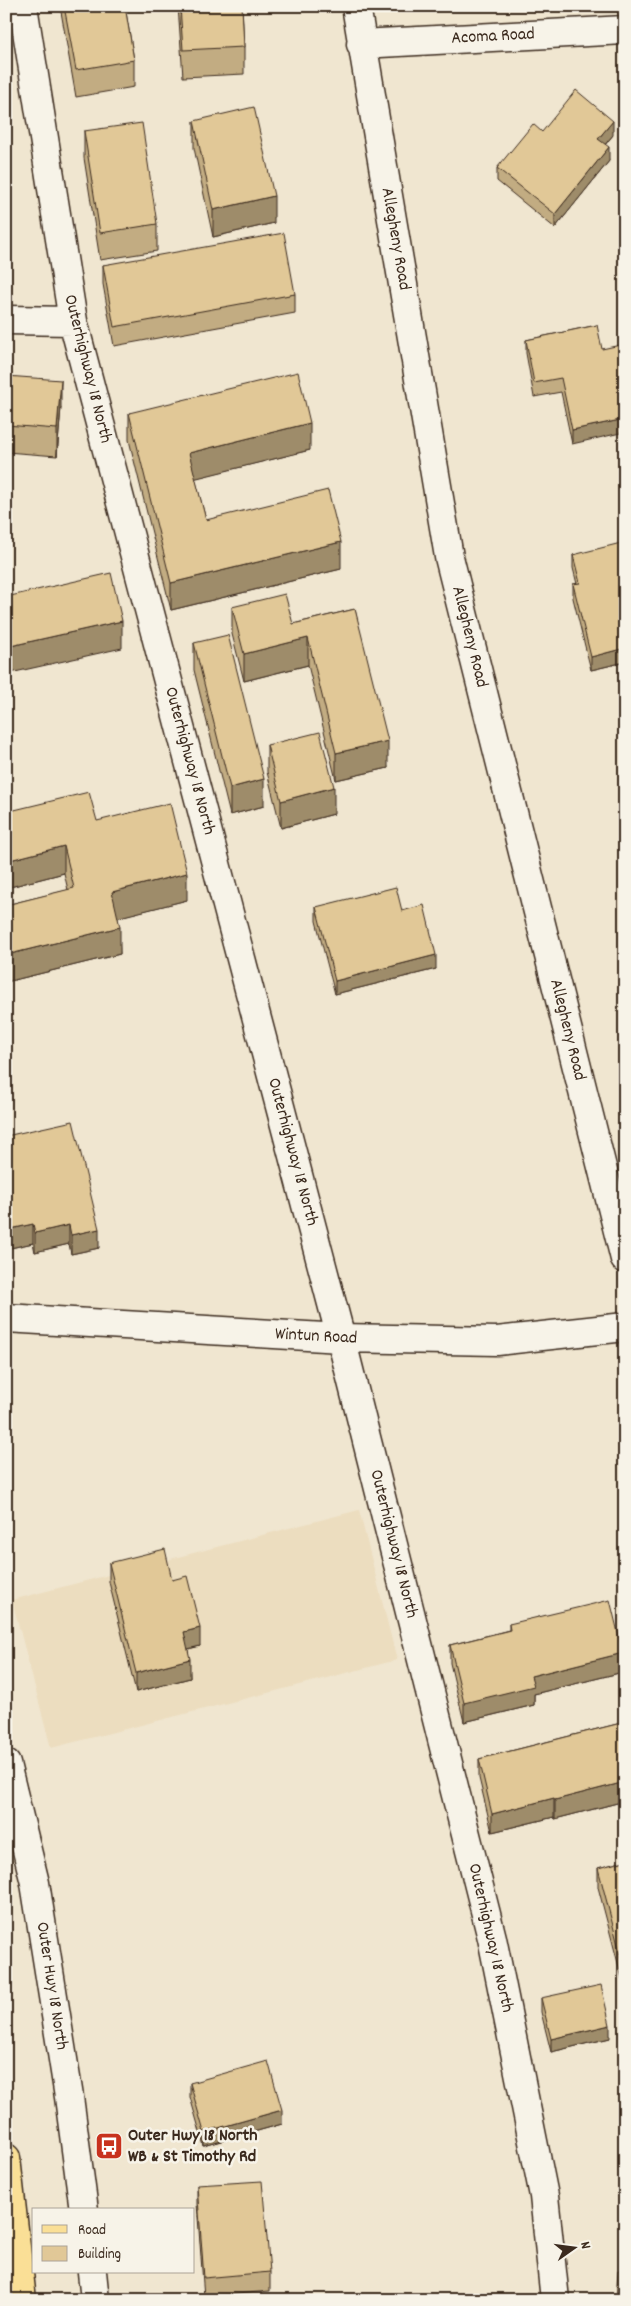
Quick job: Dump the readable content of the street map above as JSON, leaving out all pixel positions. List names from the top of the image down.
{
  "streets": {
    "street": [
      "Acoma Road",
      "Allegheny Road",
      "Outerhighway 18 North",
      "Wintun Road",
      "Outer Hwy 18 North"
    ]
  },
  "crossings": [
    ["Acoma Road", "Allegheny Road"],
    ["Outerhighway 18 North", "Wintun Road"]
  ],
  "places": {
    "bus stop": ["Outer Hwy 18 North WB & St Timothy Rd"]
  },
  "legend": ["Road", "Building"],
  "north": "right"
}
